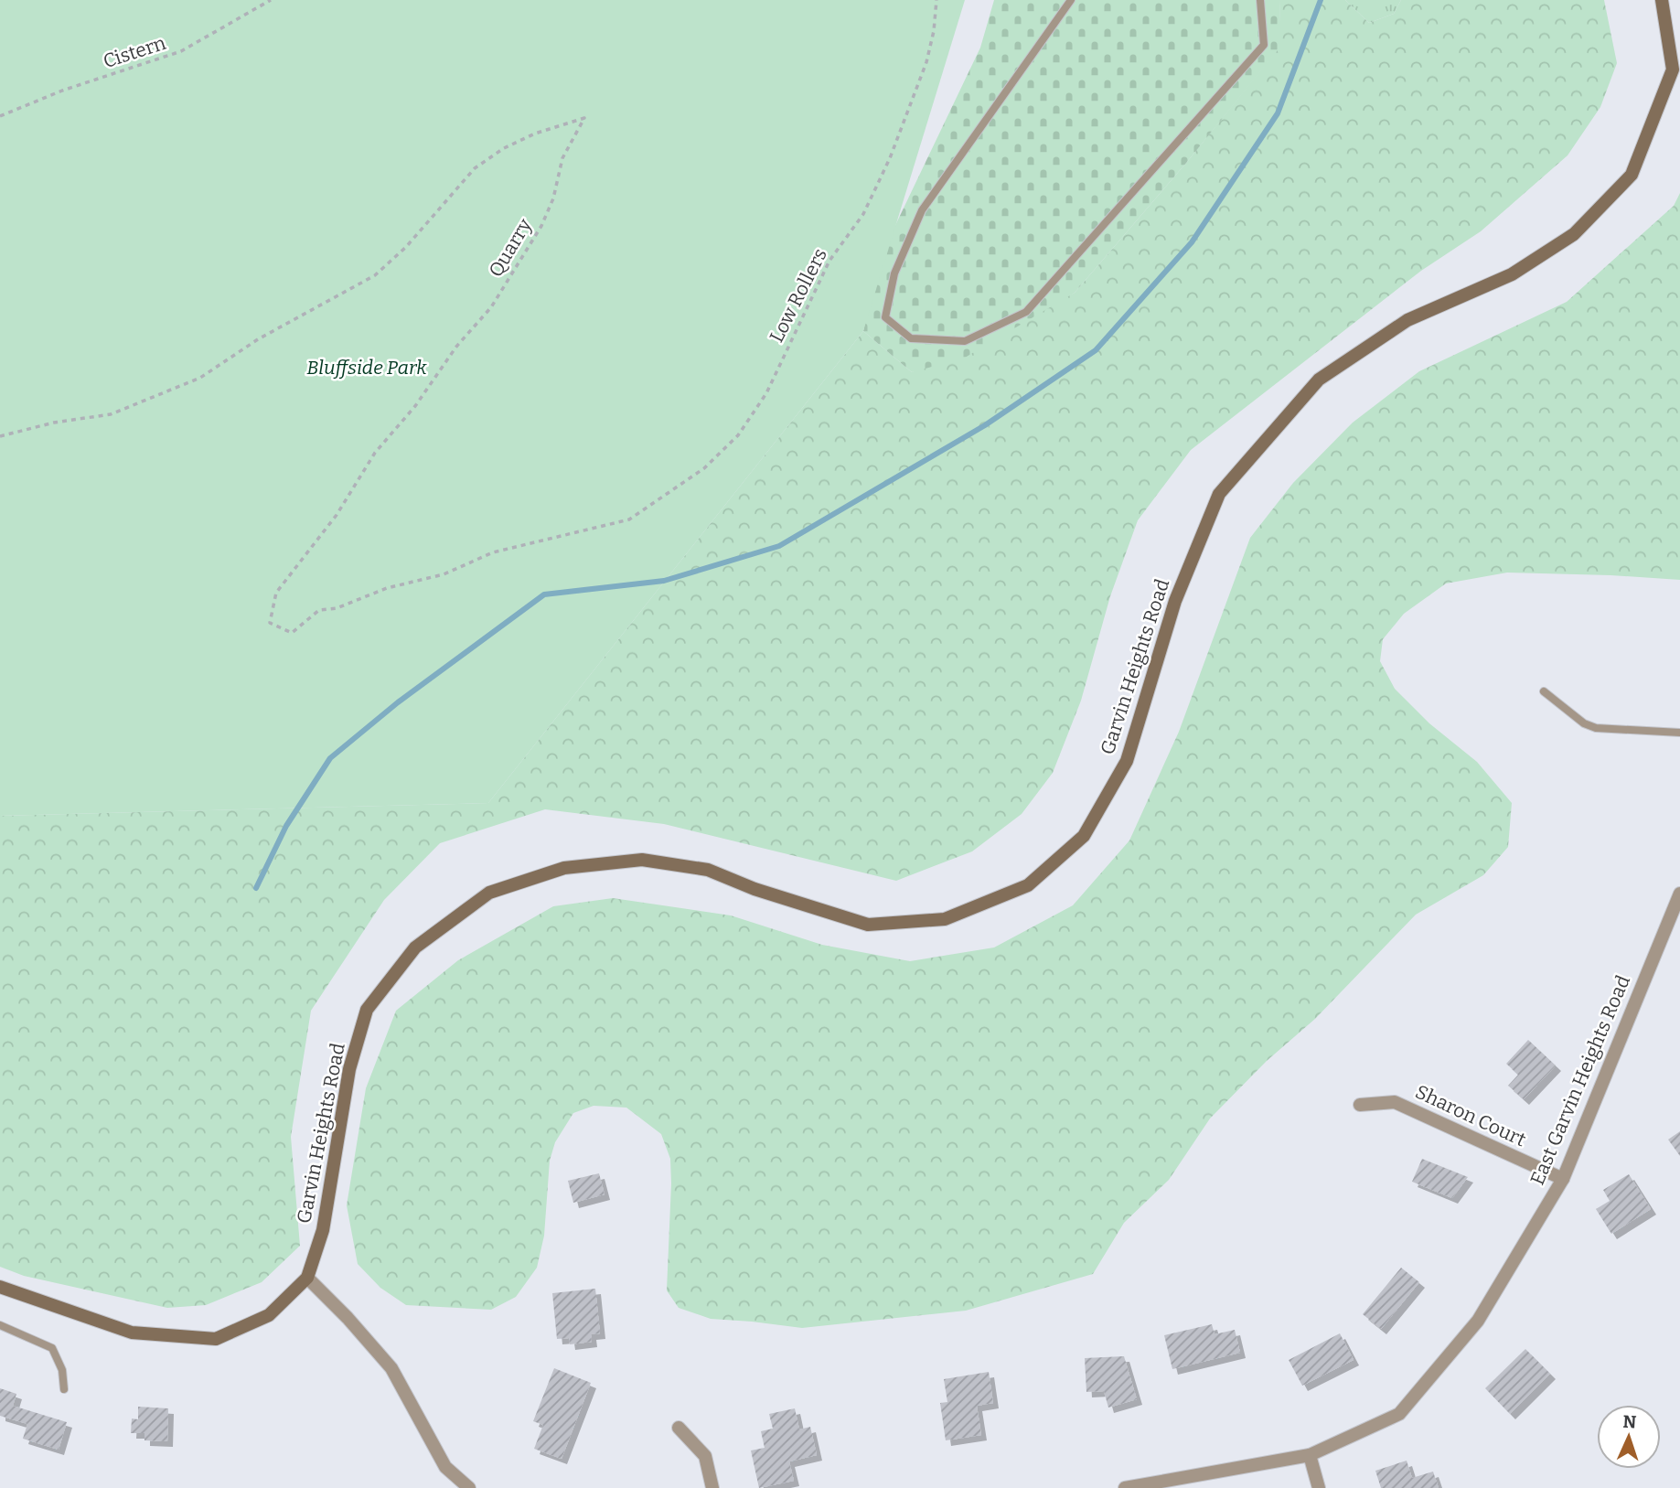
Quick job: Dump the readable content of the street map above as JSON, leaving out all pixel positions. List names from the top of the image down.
{
  "streets": {
    "main road": ["Garvin Heights Road"],
    "street": ["East Garvin Heights Road", "Sharon Court"],
    "path": ["Cistern", "Quarry", "Low Rollers"]
  },
  "crossings": [
    ["Quarry", "Low Rollers"],
    ["East Garvin Heights Road", "Sharon Court"]
  ],
  "parks": ["Bluffside Park"],
  "north": "top"
}
